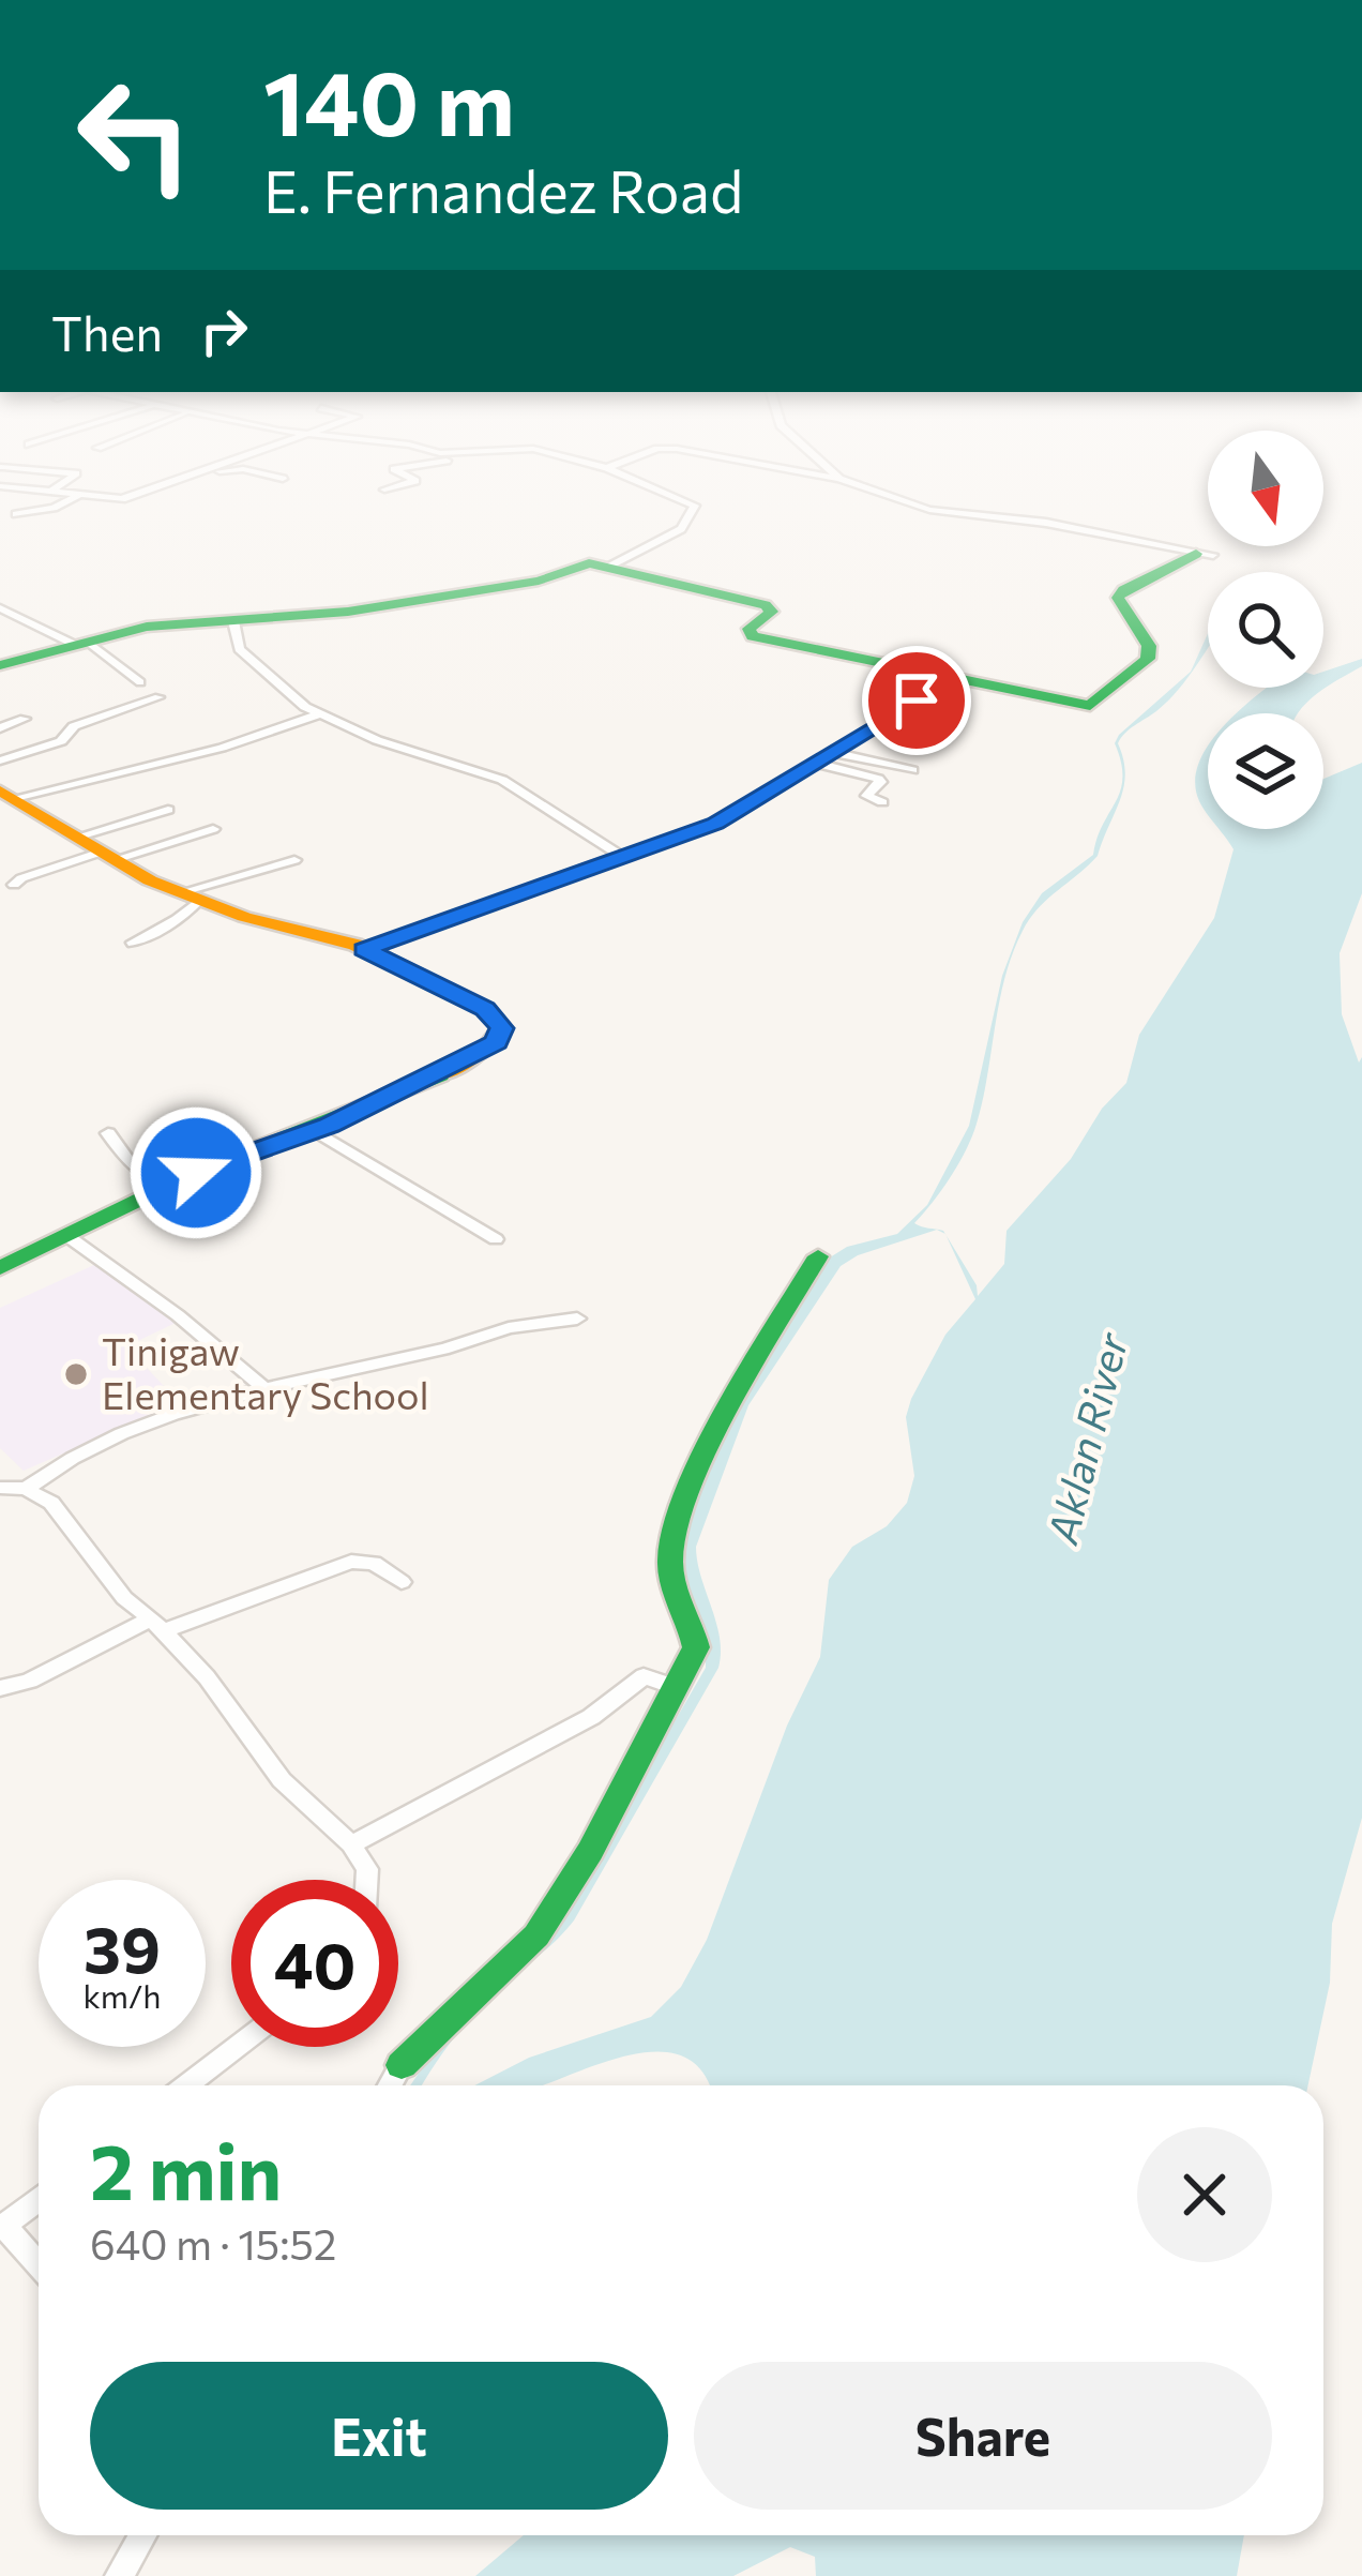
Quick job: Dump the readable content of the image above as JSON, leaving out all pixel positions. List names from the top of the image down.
{
  "water": ["Aklan River"],
  "places": ["Tinigaw Elementary School"],
  "north": "bottom",
  "page": {
    "turn": ["140 m", "E. Fernandez Road"],
    "then": "Then",
    "speed": "39 km/h",
    "limit": "40",
    "heading": ["2 min", "640 m · 15:52"],
    "buttons": ["Exit", "Share"]
  }
}
